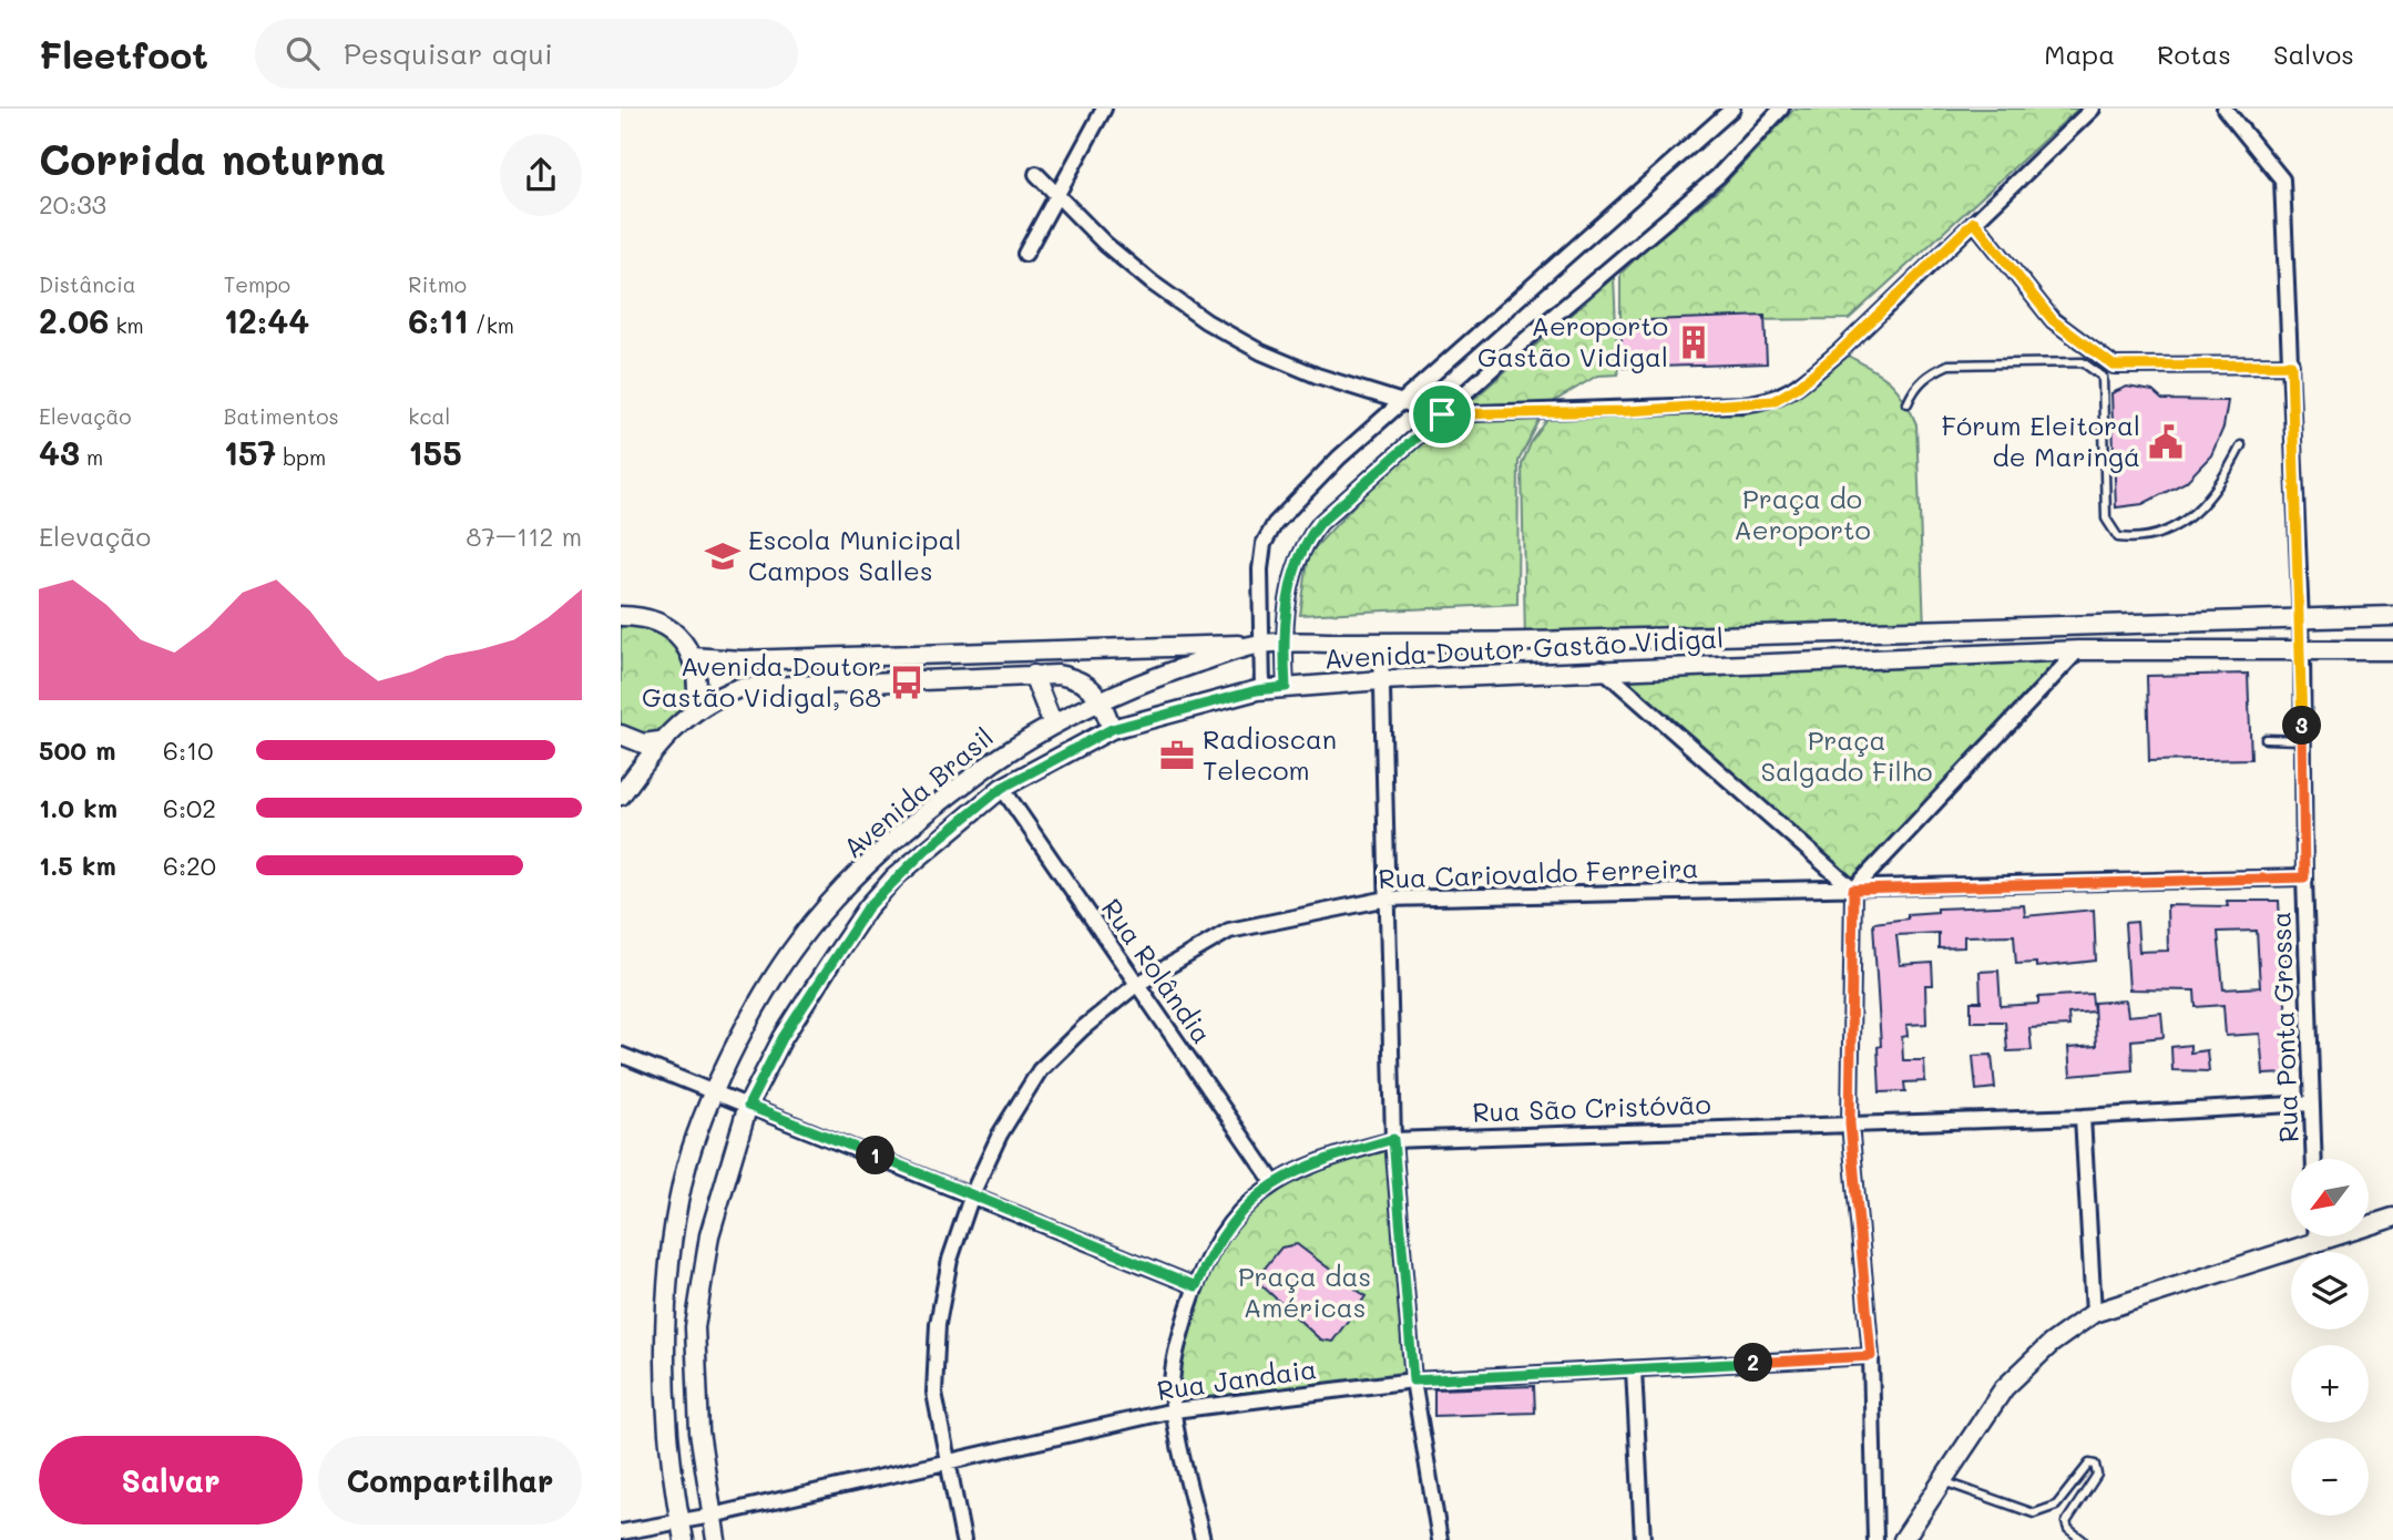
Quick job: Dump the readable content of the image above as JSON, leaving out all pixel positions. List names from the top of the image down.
{
  "streets": {
    "main road": ["Avenida Doutor Gastão Vidigal", "Avenida Brasil"],
    "street": [
      "Rua Cariovaldo Ferreira",
      "Rua Rolândia",
      "Rua Ponta Grossa",
      "Rua São Cristóvão",
      "Rua Jandaia"
    ]
  },
  "crossings": [
    ["Avenida Doutor Gastão Vidigal", "Avenida Brasil"],
    ["Avenida Doutor Gastão Vidigal", "Rua Ponta Grossa"],
    ["Avenida Brasil", "Rua Rolândia"],
    ["Avenida Brasil", "Rua Jandaia"],
    ["Rua Cariovaldo Ferreira", "Rua Rolândia"],
    ["Rua Cariovaldo Ferreira", "Rua Ponta Grossa"],
    ["Rua Cariovaldo Ferreira", "Rua Jandaia"],
    ["Rua Rolândia", "Rua São Cristóvão"],
    ["Rua Ponta Grossa", "Rua São Cristóvão"],
    ["Rua São Cristóvão", "Rua Jandaia"]
  ],
  "parks": ["Praça do Aeroporto", "Praça Salgado Filho", "Praça das Américas"],
  "places": {
    "building": ["Aeroporto Gastão Vidigal"],
    "public building": ["Fórum Eleitoral de Maringá"],
    "school or university": ["Escola Municipal Campos Salles"],
    "bus stop": ["Avenida Doutor Gastão Vidigal, 68"],
    "office": ["Radioscan Telecom"]
  },
  "north": "bottom left",
  "page": {
    "header": "Fleetfoot",
    "search": "Pesquisar aqui",
    "nav": ["Mapa", "Rotas", "Salvos"],
    "heading": ["Corrida noturna", "20:33"],
    "stats": [
      ["Distância", "2.06 km"],
      ["Tempo", "12:44"],
      ["Ritmo", "6:11 /km"],
      ["Elevação", "43 m"],
      ["Batimentos", "157 bpm"],
      ["kcal", "155"]
    ],
    "chart": ["Elevação", "87–112 m"],
    "pins": ["3", "1", "2"],
    "list": [
      {
        "name": "500 m",
        "note": "6:10"
      },
      {
        "name": "1.0 km",
        "note": "6:02"
      },
      {
        "name": "1.5 km",
        "note": "6:20"
      }
    ],
    "map_buttons": ["+", "−"],
    "buttons": ["Salvar", "Compartilhar"]
  }
}
